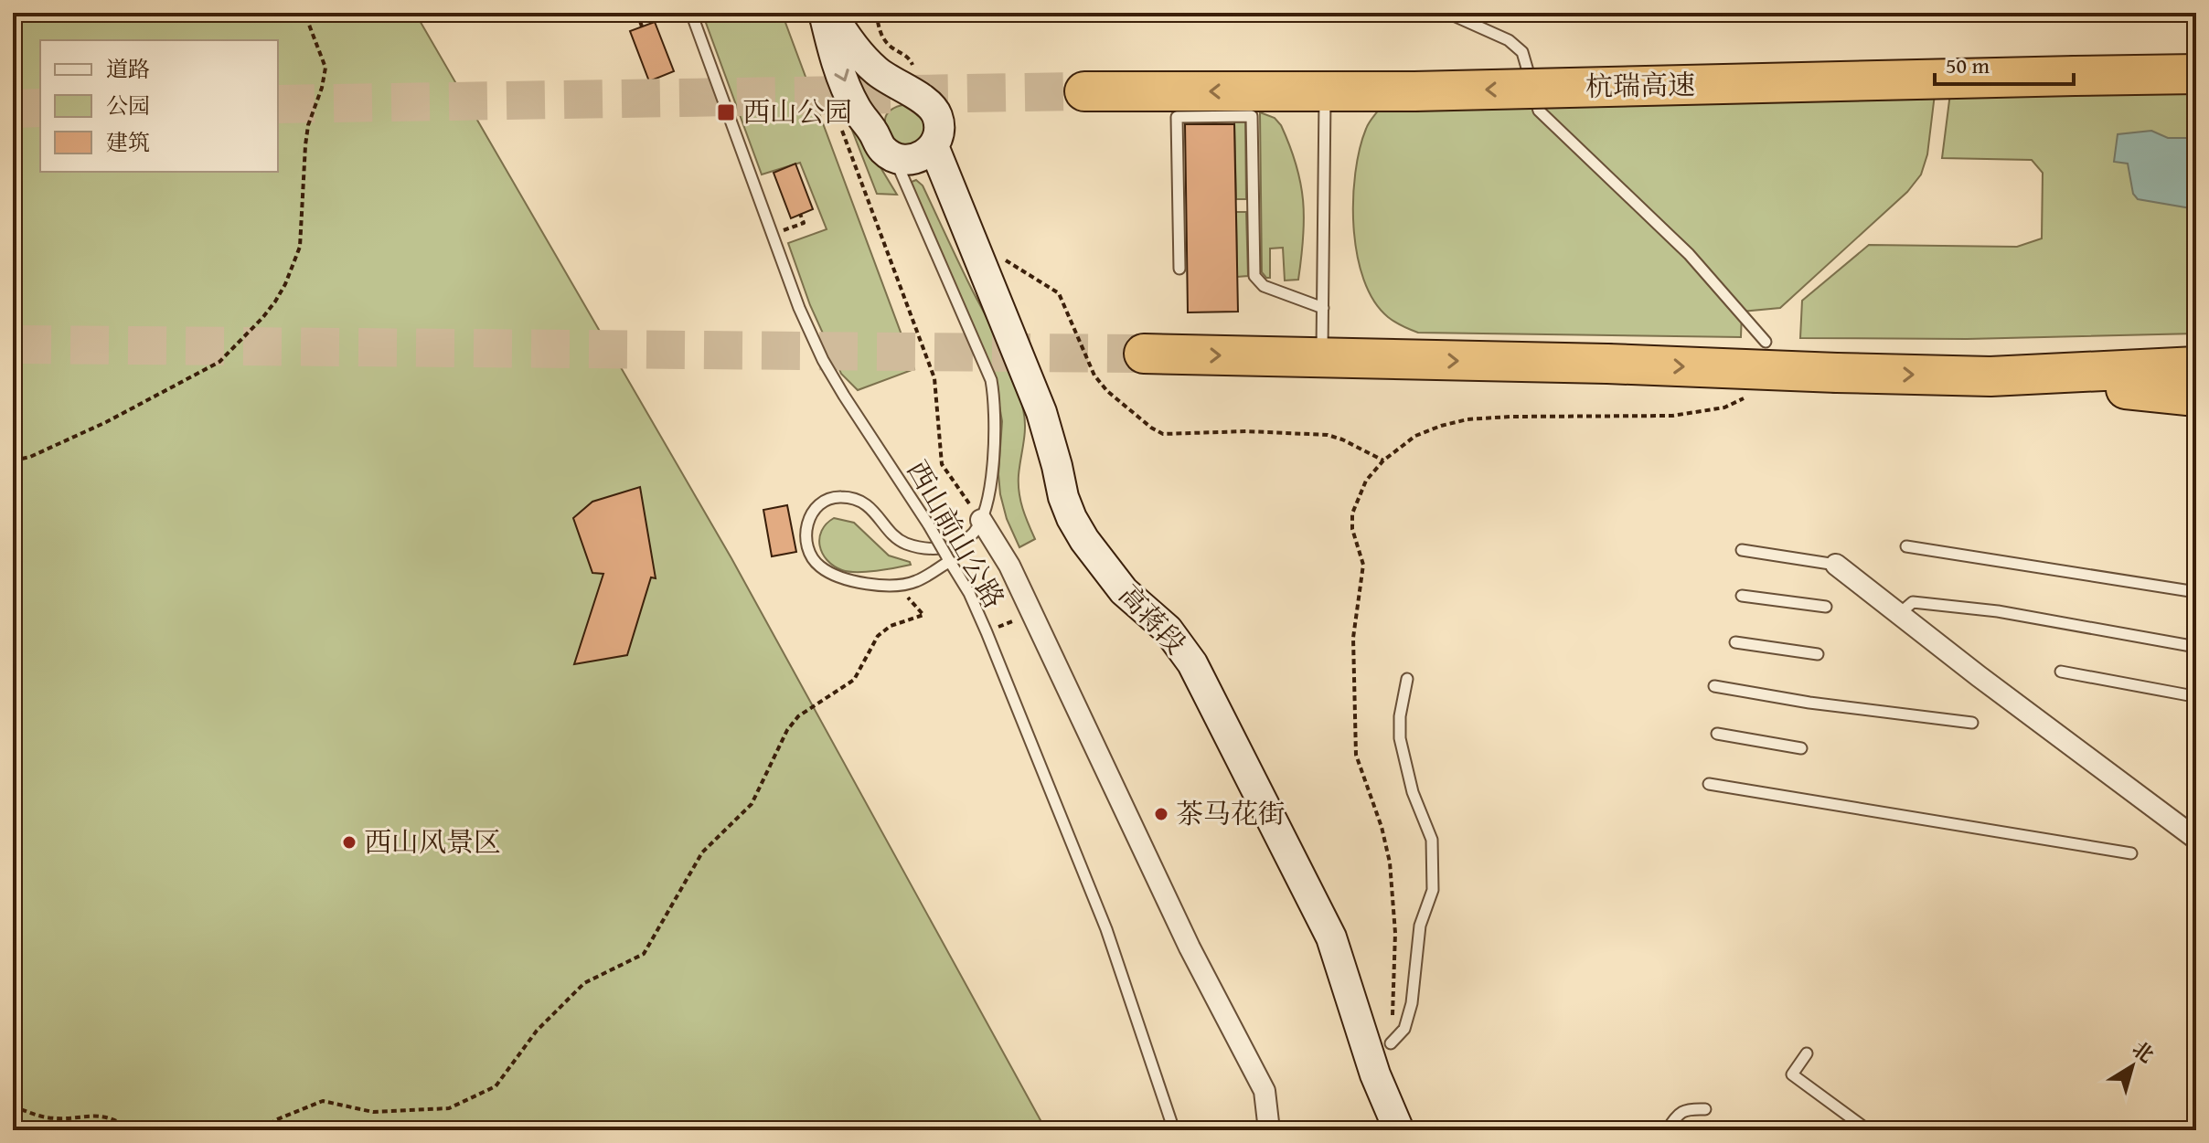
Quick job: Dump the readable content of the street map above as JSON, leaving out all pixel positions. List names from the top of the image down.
{
  "streets": {
    "highway": ["杭瑞高速"],
    "main road": ["高蒋段"],
    "lane": ["西山前山公路"]
  },
  "places": {
    "transit": ["西山公园"],
    "other": ["茶马花街", "西山风景区"]
  },
  "legend": ["道路", "公园", "建筑"],
  "scale_bar": "50 m",
  "north": "top right"
}
